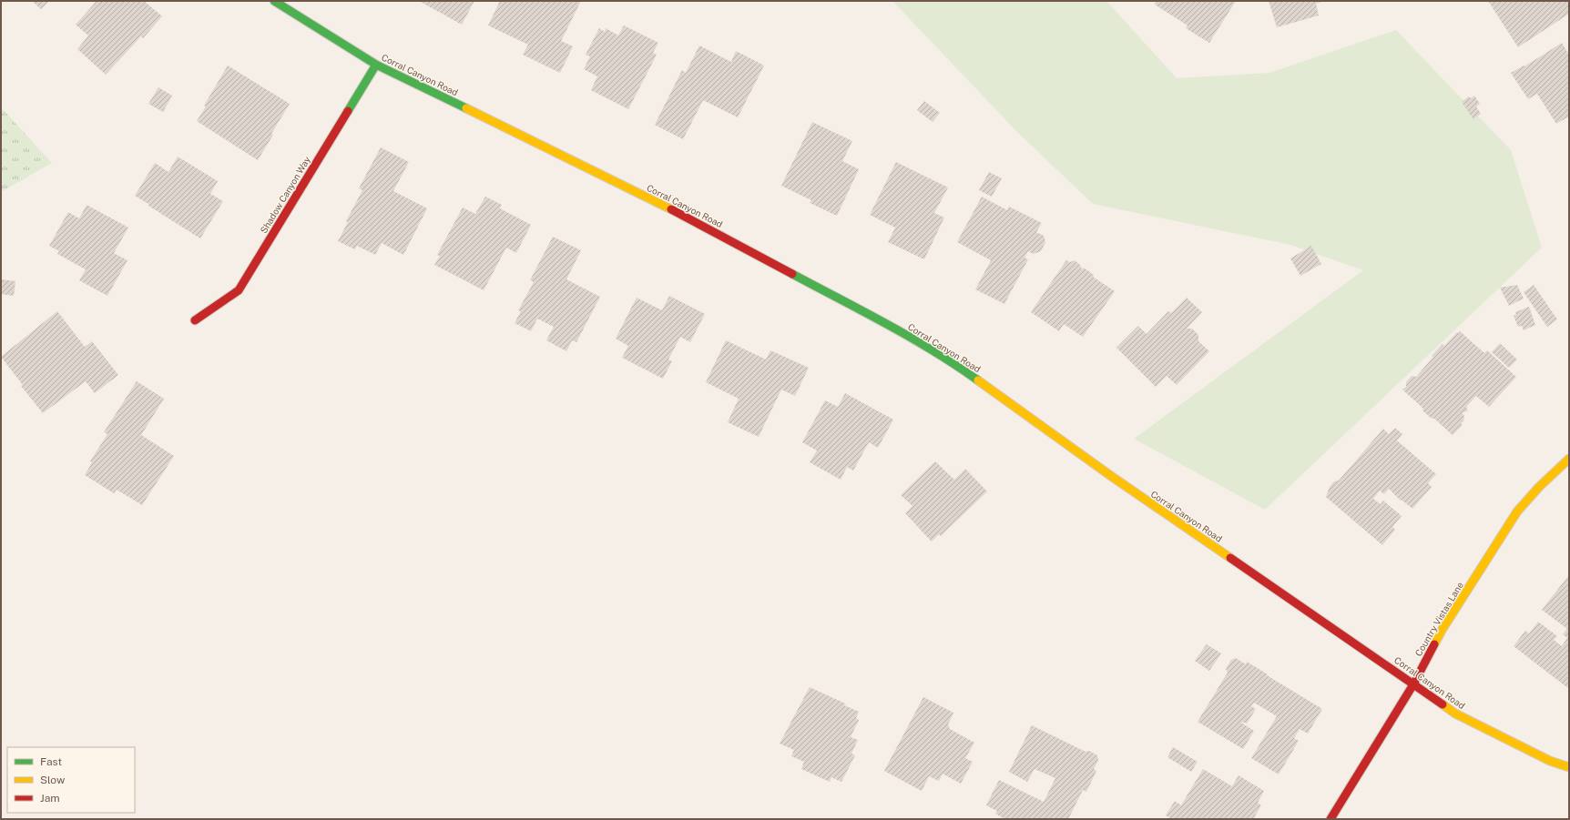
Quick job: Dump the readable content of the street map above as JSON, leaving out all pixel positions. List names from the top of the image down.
{
  "streets": {
    "main road": ["Corral Canyon Road", "Shadow Canyon Way", "Country Vistas Lane"]
  },
  "crossings": [
    ["Corral Canyon Road", "Shadow Canyon Way"],
    ["Corral Canyon Road", "Country Vistas Lane"]
  ],
  "legend": ["Fast", "Slow", "Jam"]
}
